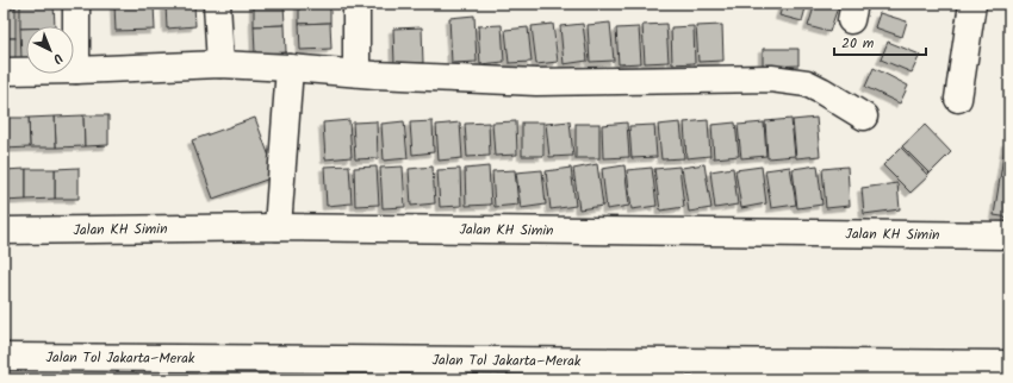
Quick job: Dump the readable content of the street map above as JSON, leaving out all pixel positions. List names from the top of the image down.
{
  "streets": {
    "main road": ["Jalan KH Simin", "Jalan Tol Jakarta–Merak"]
  },
  "scale_bar": "20 m",
  "north": "bottom right"
}
